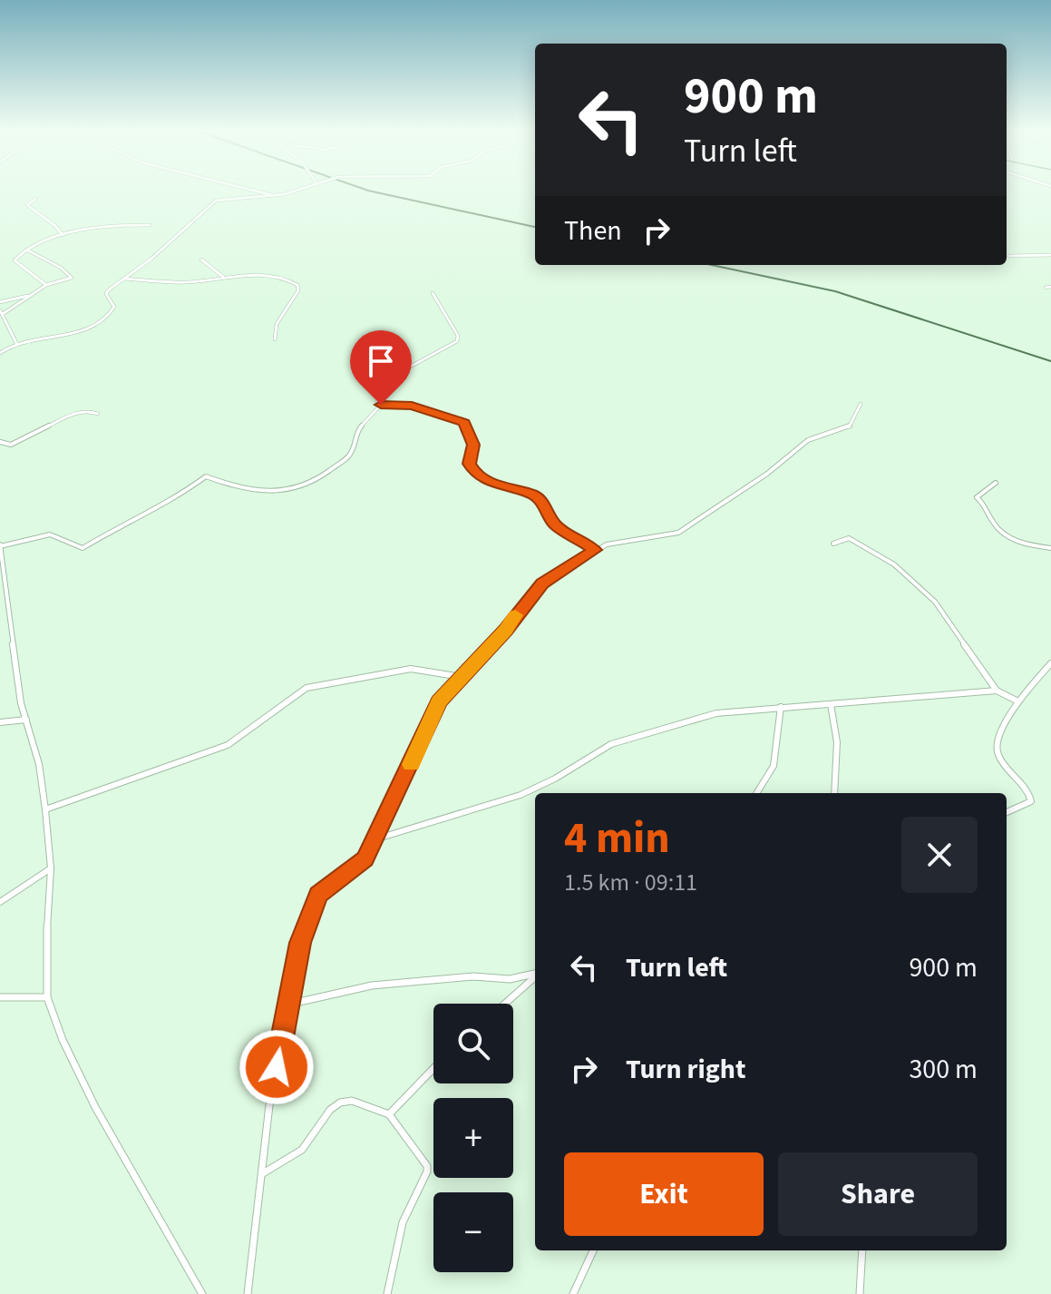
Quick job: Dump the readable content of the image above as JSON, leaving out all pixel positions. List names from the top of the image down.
{
  "page": {
    "turn": ["900 m", "Turn left"],
    "then": "Then",
    "heading": ["4 min", "1.5 km · 09:11"],
    "list": [
      {
        "name": "Turn left",
        "value": "900 m"
      },
      {
        "name": "Turn right",
        "value": "300 m"
      }
    ],
    "map_buttons": ["+", "−"],
    "buttons": ["Exit", "Share"]
  }
}
